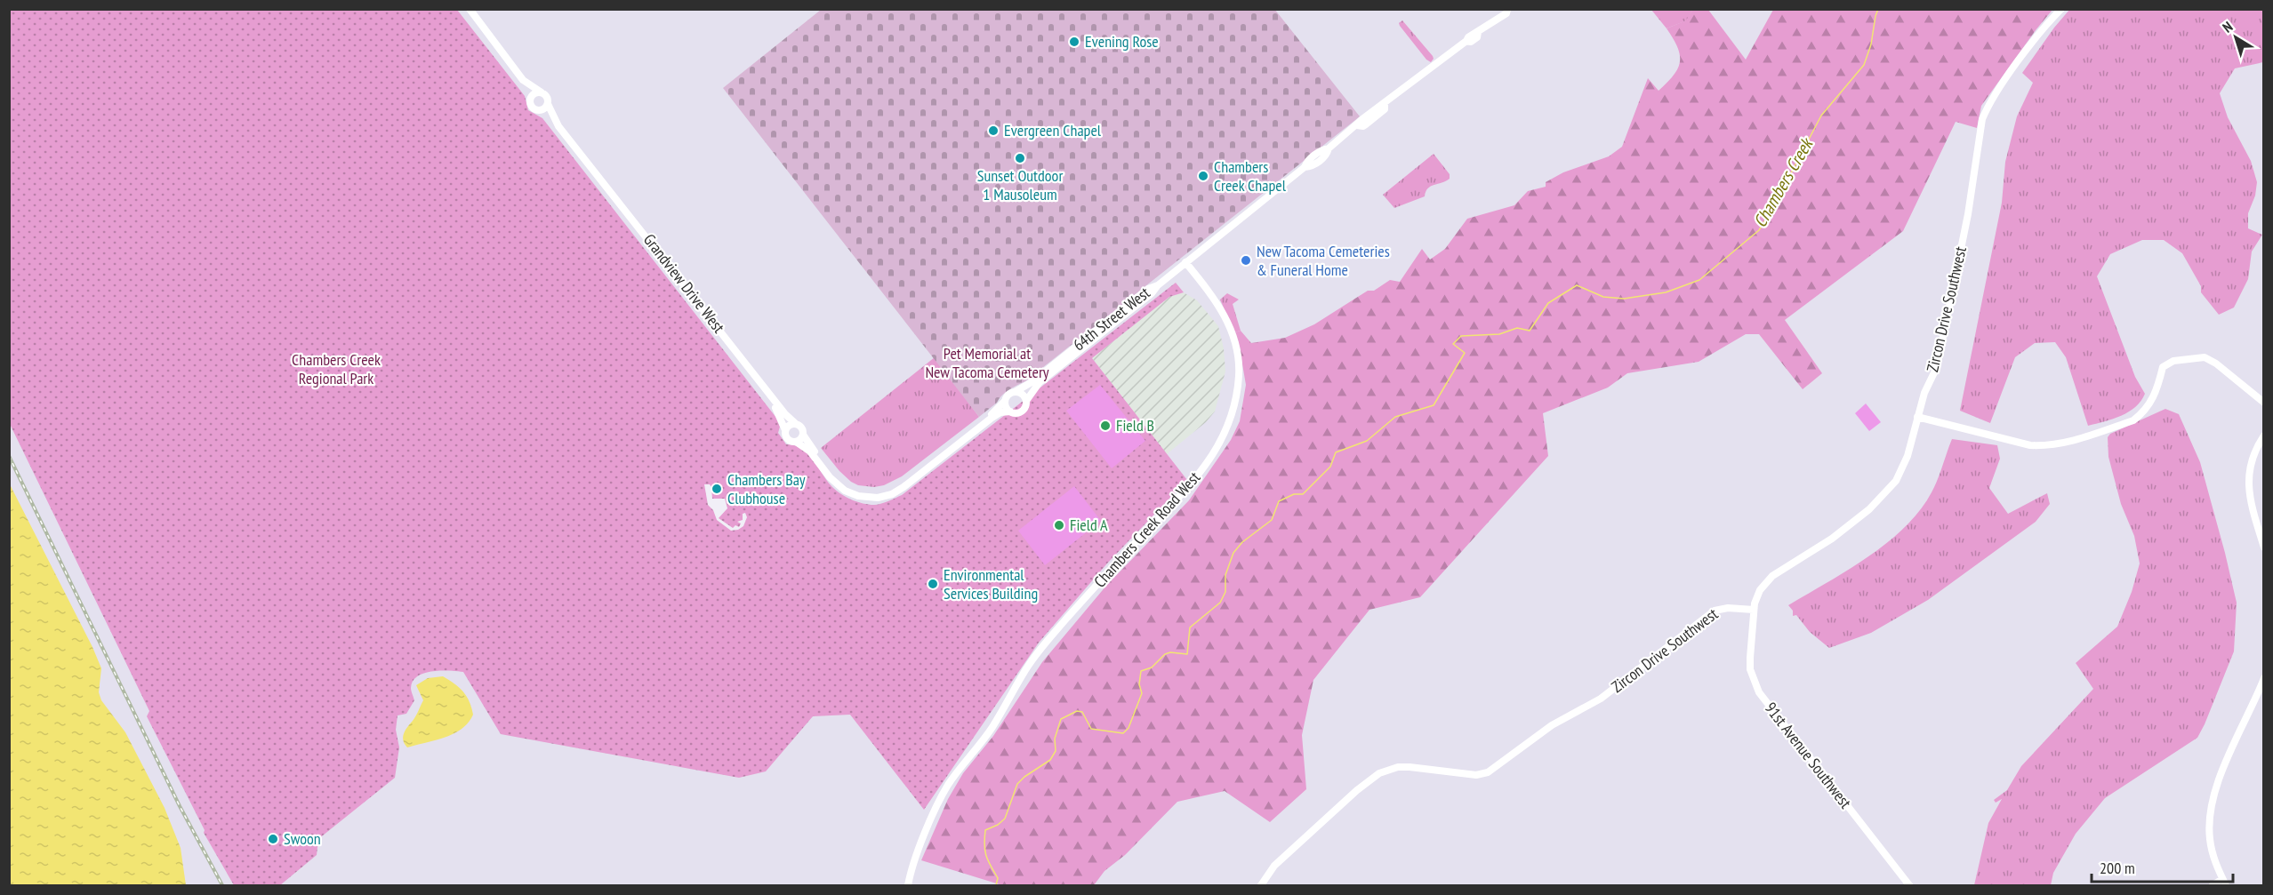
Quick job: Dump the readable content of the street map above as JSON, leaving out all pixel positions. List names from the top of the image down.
{
  "streets": {
    "street": [
      "Grandview Drive West",
      "Zircon Drive Southwest",
      "64th Street West",
      "Chambers Creek Road West",
      "91st Avenue Southwest"
    ]
  },
  "crossings": [
    ["Zircon Drive Southwest", "91st Avenue Southwest"],
    ["64th Street West", "Chambers Creek Road West"]
  ],
  "water": ["Chambers Creek"],
  "parks": ["Pet Memorial at New Tacoma Cemetery", "Chambers Creek Regional Park"],
  "places": [
    "Evening Rose",
    "Evergreen Chapel",
    "Sunset Outdoor 1 Mausoleum",
    "Chambers Creek Chapel",
    "New Tacoma Cemeteries & Funeral Home",
    "Field B",
    "Chambers Bay Clubhouse",
    "Field A",
    "Environmental Services Building",
    "Swoon"
  ],
  "scale_bar": "200 m",
  "north": "top left"
}
